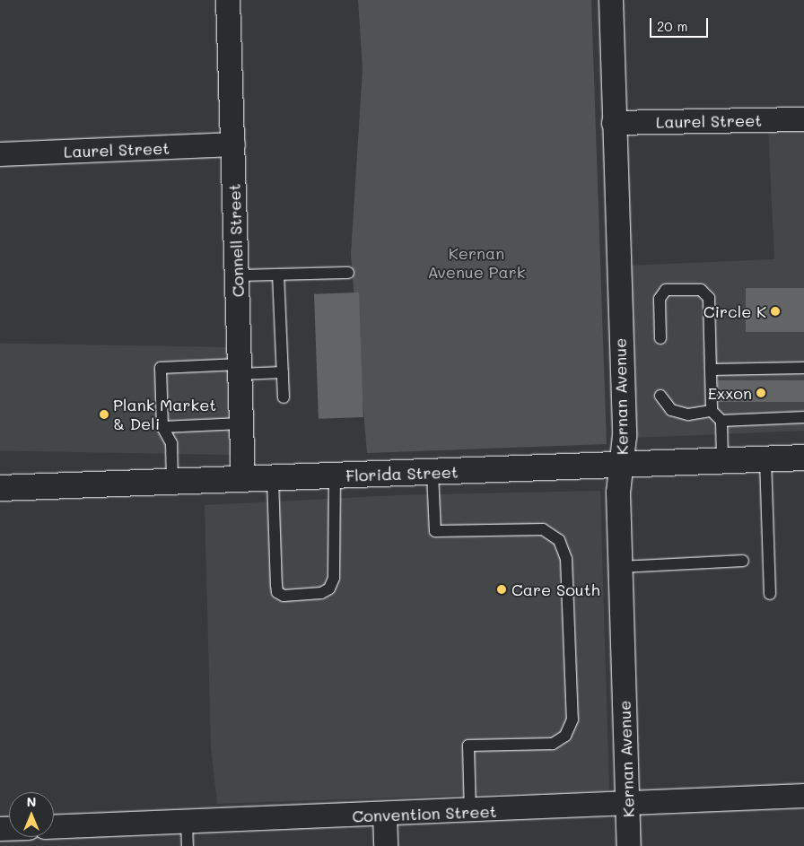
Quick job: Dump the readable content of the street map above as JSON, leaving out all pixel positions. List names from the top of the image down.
{
  "streets": {
    "main road": ["Florida Street"],
    "street": [
      "Laurel Street",
      "Connell Street",
      "Kernan Avenue",
      "Convention Street"
    ]
  },
  "crossings": [
    ["Laurel Street", "Connell Street"],
    ["Laurel Street", "Kernan Avenue"],
    ["Connell Street", "Florida Street"],
    ["Kernan Avenue", "Florida Street"],
    ["Kernan Avenue", "Convention Street"]
  ],
  "parks": ["Kernan Avenue Park"],
  "places": [
    "Circle K",
    "Exxon",
    "Plank Market & Deli",
    "Care South"
  ],
  "scale_bar": "20 m",
  "north": "top"
}
